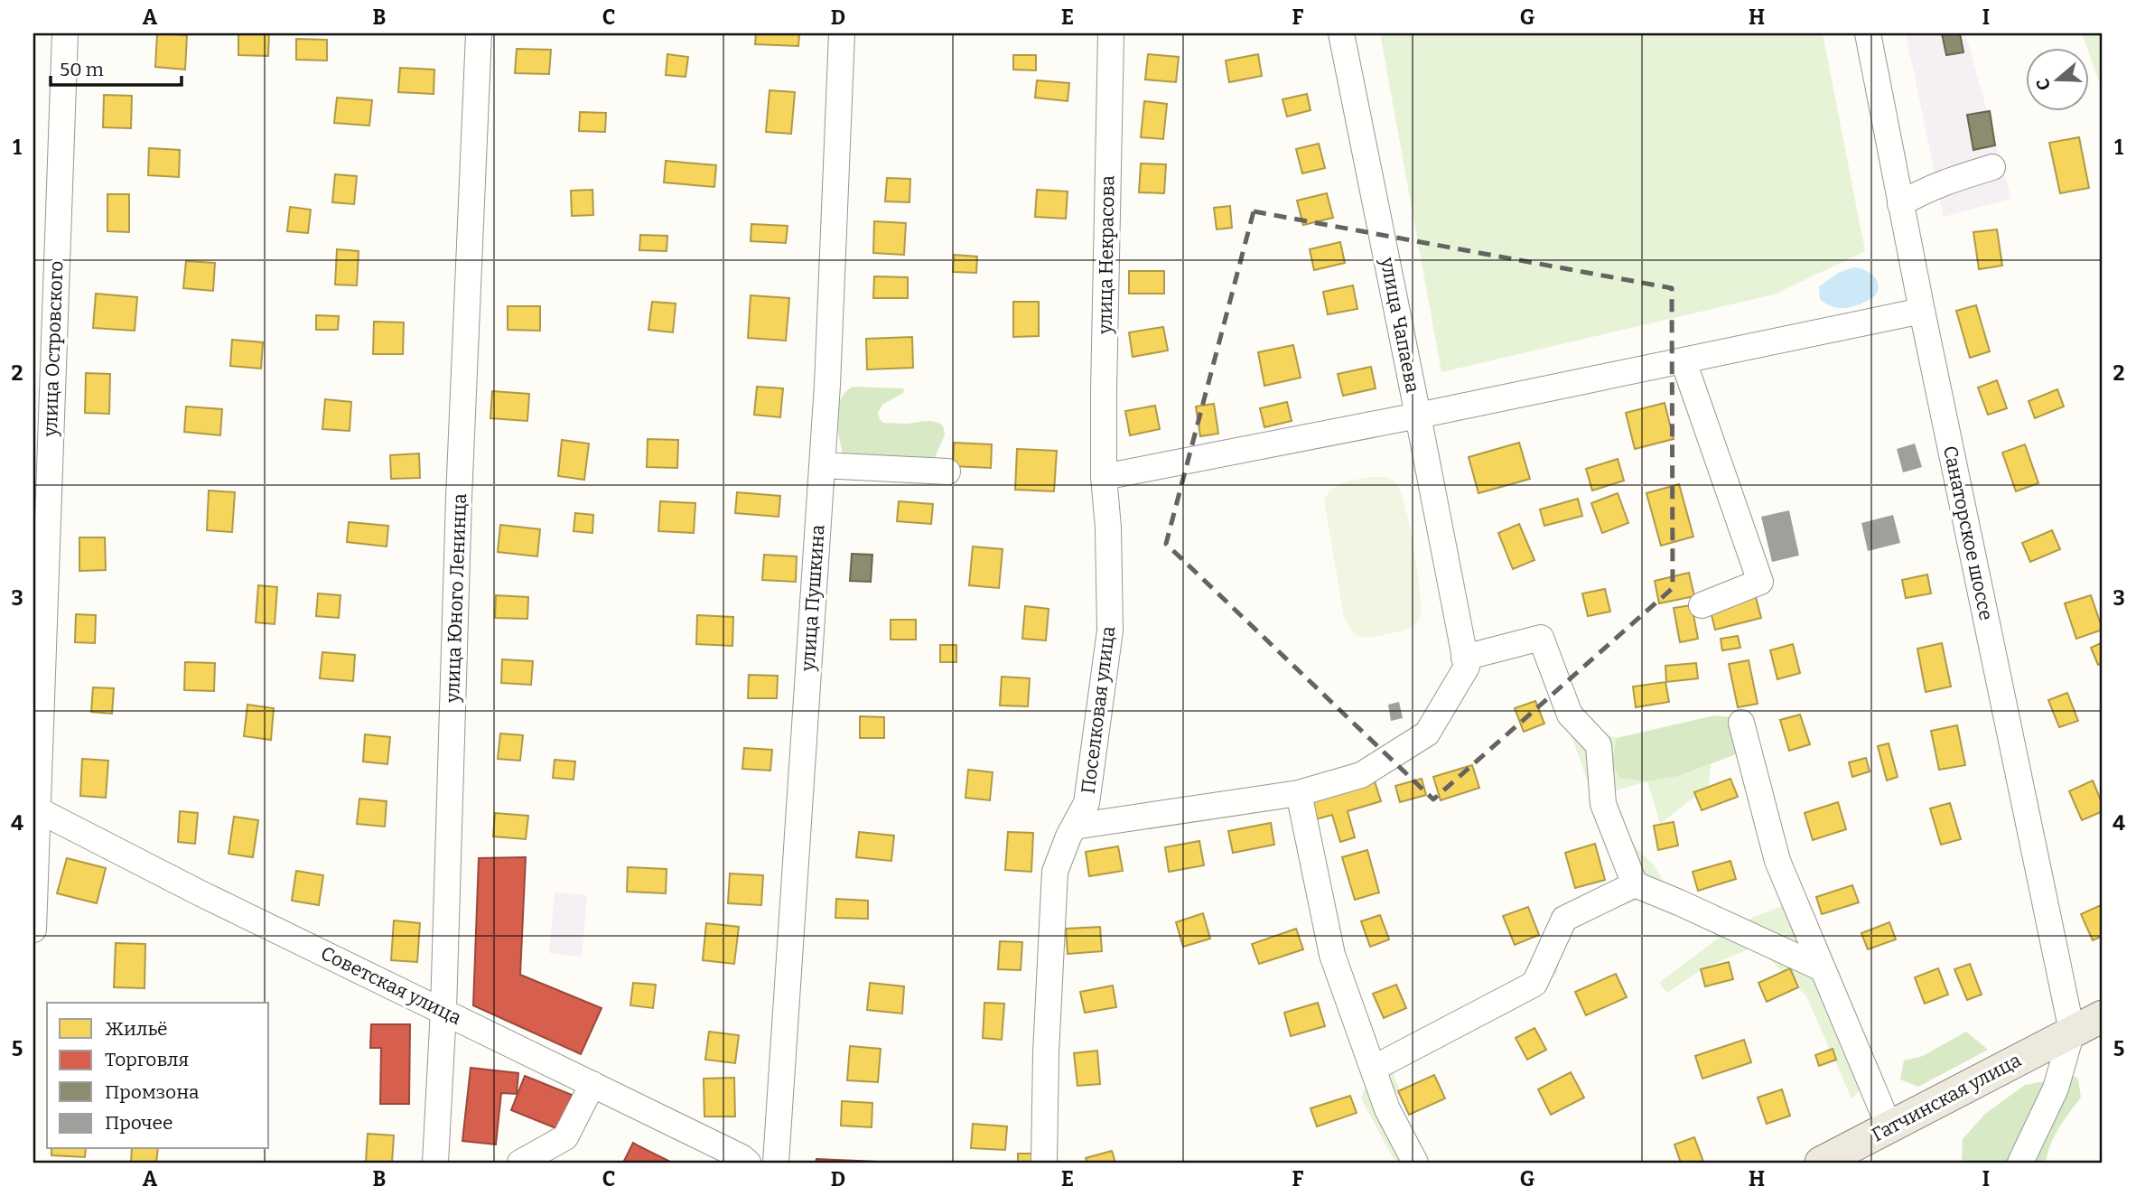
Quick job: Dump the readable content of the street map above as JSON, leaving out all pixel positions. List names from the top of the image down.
{
  "streets": {
    "main road": ["Гатчинская улица"],
    "street": [
      "улица Некрасова",
      "улица Чапаева",
      "улица Островского",
      "Санаторское шоссе",
      "улица Юного Ленинца",
      "улица Пушкина",
      "Поселковая улица",
      "Советская улица"
    ]
  },
  "crossings": [
    ["улица Некрасова", "улица Чапаева"],
    ["улица Некрасова", "Поселковая улица"],
    ["улица Чапаева", "Поселковая улица"],
    ["улица Островского", "Советская улица"],
    ["Санаторское шоссе", "Гатчинская улица"],
    ["улица Юного Ленинца", "Советская улица"]
  ],
  "legend": [
    "Жильё",
    "Торговля",
    "Промзона",
    "Прочее"
  ],
  "scale_bar": "50 m",
  "north": "left",
  "grid": {
    "columns": [
      "A",
      "B",
      "C",
      "D",
      "E",
      "F",
      "G",
      "H",
      "I"
    ],
    "rows": [
      "1",
      "2",
      "3",
      "4",
      "5"
    ]
  }
}
